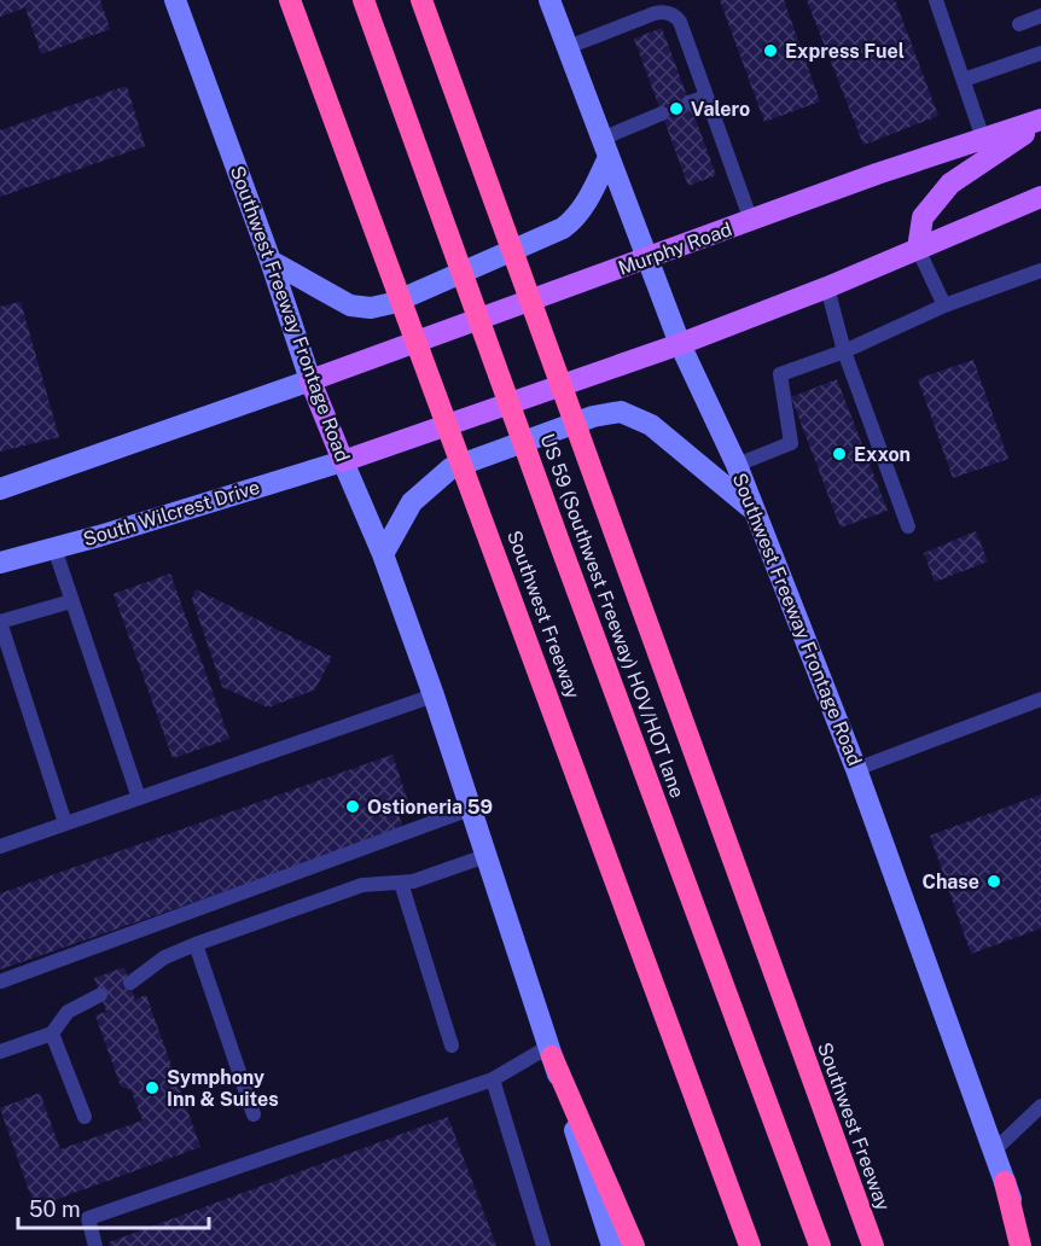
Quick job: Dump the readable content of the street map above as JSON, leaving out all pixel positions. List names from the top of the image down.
{
  "streets": {
    "highway": ["Southwest Freeway", "US 59 (Southwest Freeway) HOV/HOT lane"],
    "main road": ["Murphy Road", "Southwest Freeway Frontage Road", "South Wilcrest Drive"]
  },
  "crossings": [
    ["Murphy Road", "Southwest Freeway Frontage Road"],
    ["Southwest Freeway Frontage Road", "South Wilcrest Drive"]
  ],
  "places": [
    "Express Fuel",
    "Valero",
    "Exxon",
    "Ostioneria 59",
    "Chase",
    "Symphony Inn & Suites"
  ],
  "scale_bar": "50 m"
}
